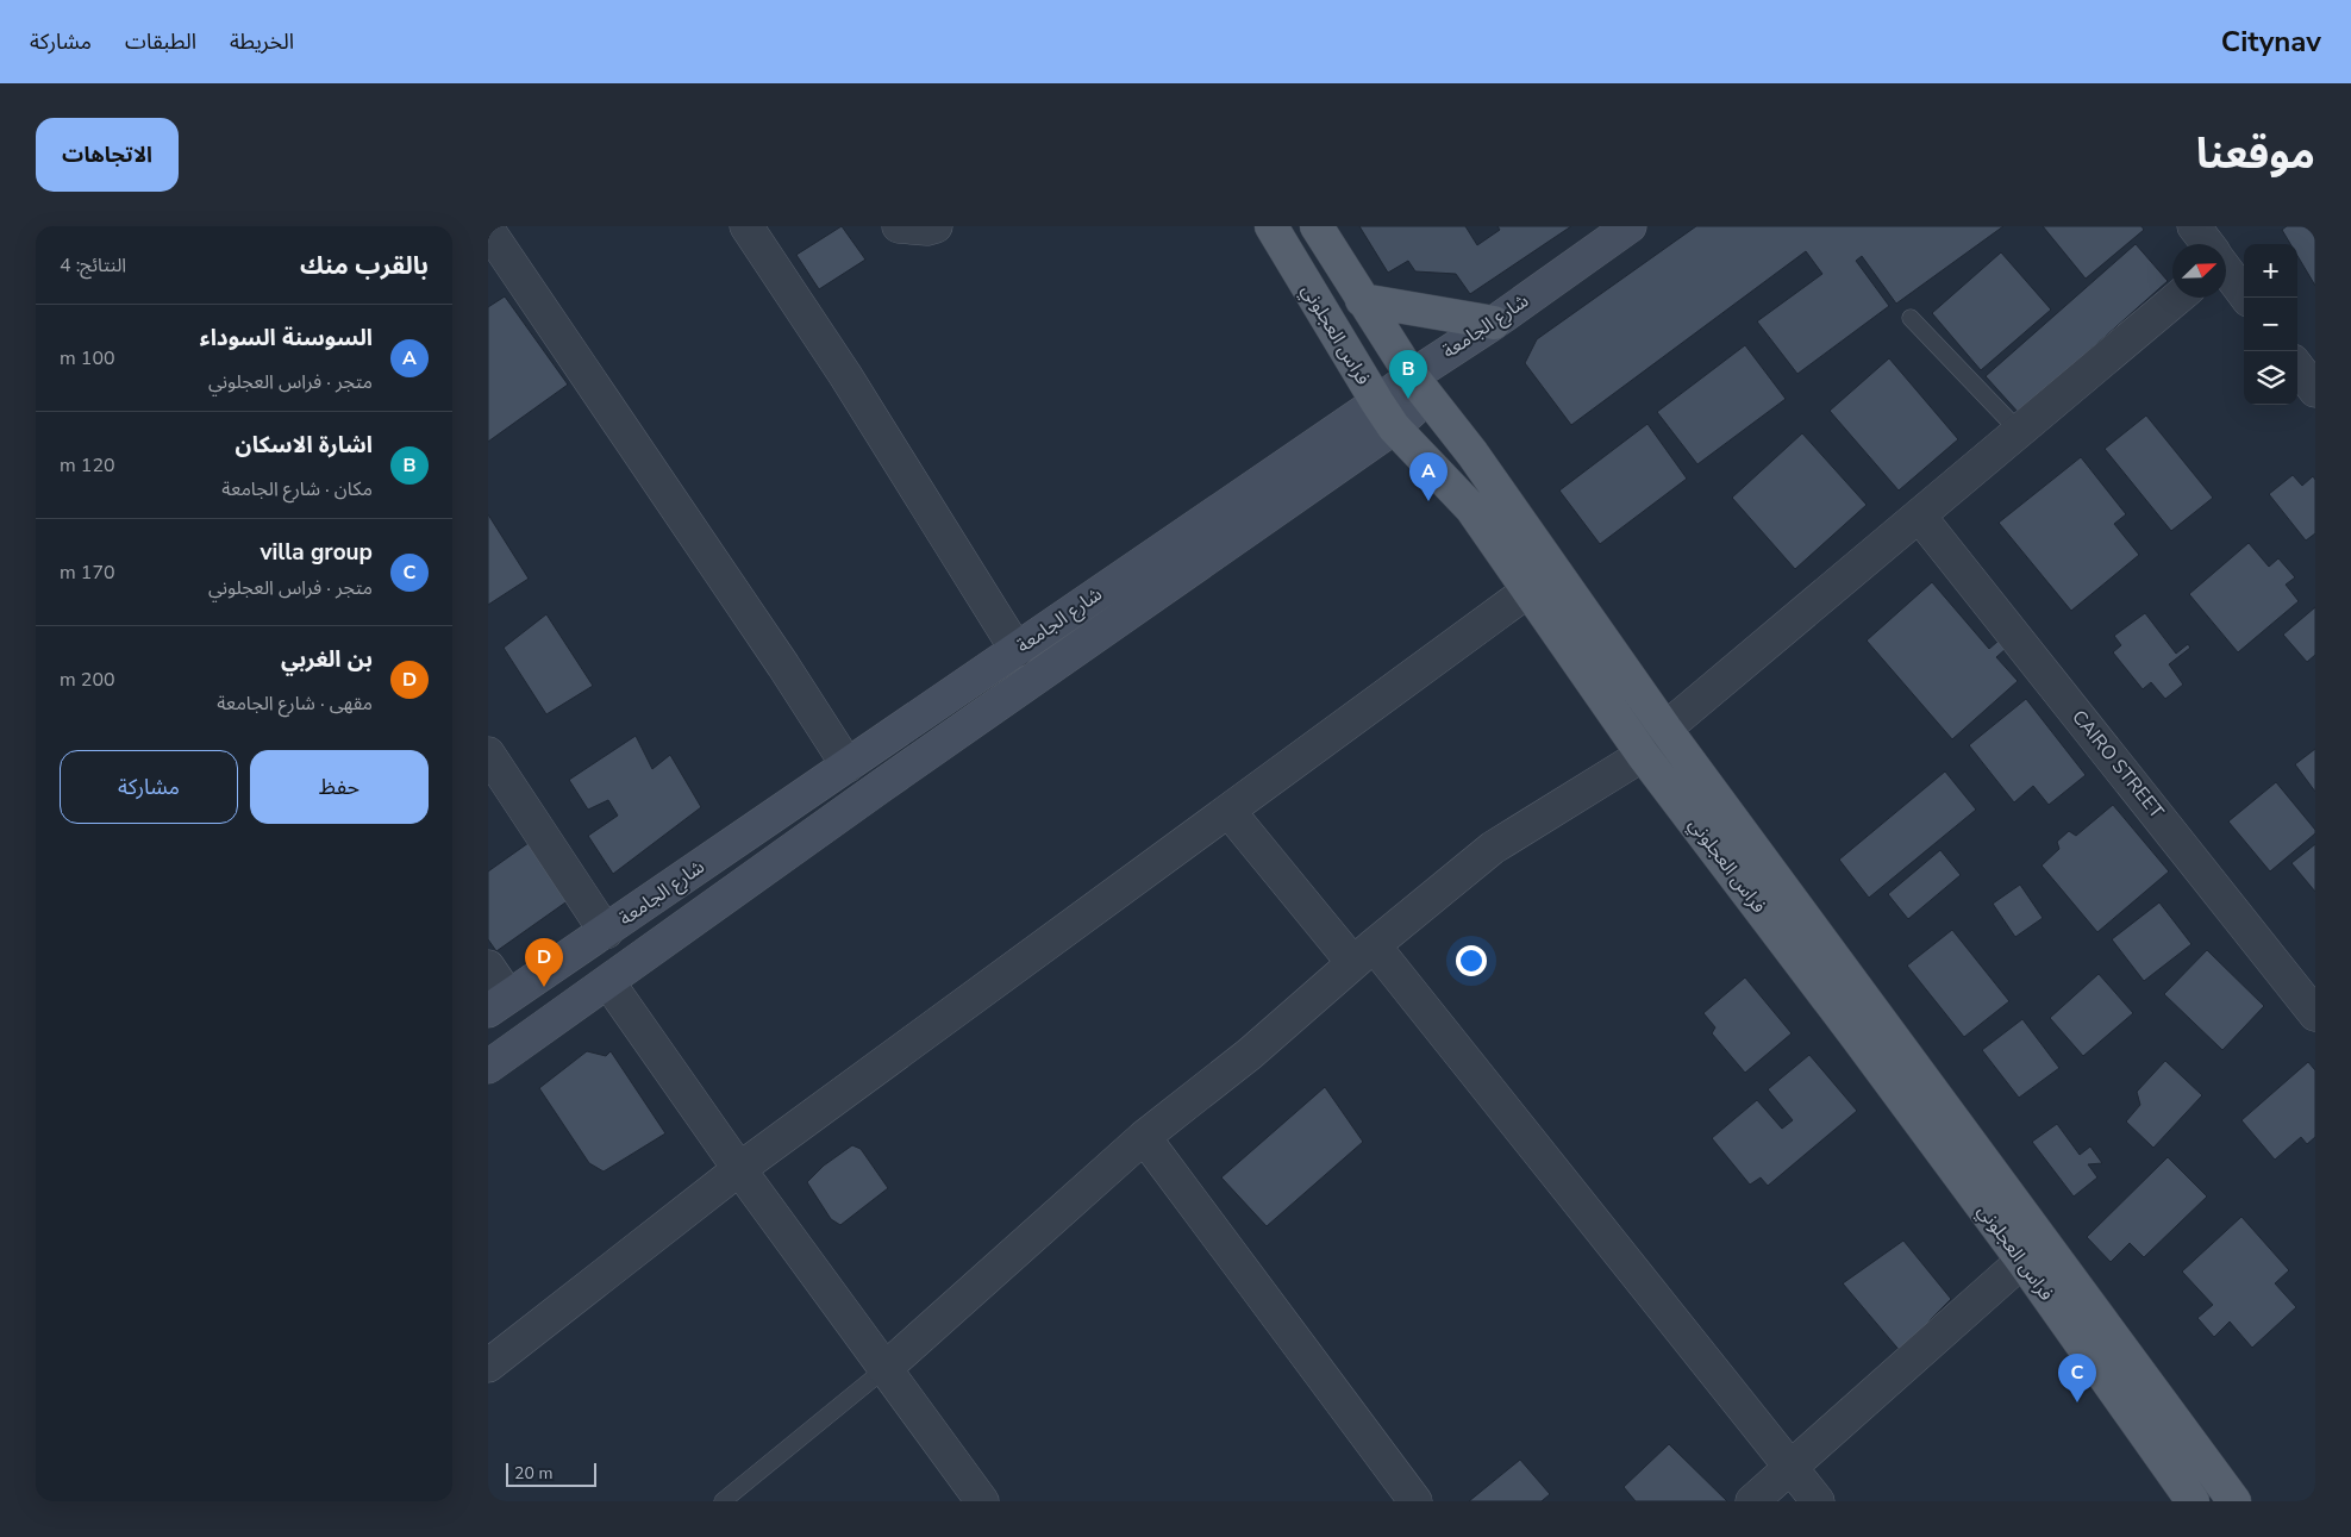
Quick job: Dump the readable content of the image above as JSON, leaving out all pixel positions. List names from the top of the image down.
{
  "streets": {
    "main road": ["شارع الجامعة", "فراس العجلوني"],
    "street": ["CAIRO STREET"]
  },
  "crossings": [
    ["شارع الجامعة", "فراس العجلوني"]
  ],
  "scale_bar": "20 m",
  "north": "top right",
  "page": {
    "header": "Citynav",
    "nav": ["الخريطة", "الطبقات", "مشاركة"],
    "title": "موقعنا",
    "buttons": [
      "الاتجاهات",
      ["حفظ", "مشاركة"]
    ],
    "heading": ["بالقرب منك", "النتائج: 4"],
    "map_buttons": ["+", "−"],
    "list": [
      {
        "mark": "A",
        "name": "السوسنة السوداء",
        "note": "متجر · فراس العجلوني",
        "value": "100 m"
      },
      {
        "mark": "B",
        "name": "اشارة الاسكان",
        "note": "مكان · شارع الجامعة",
        "value": "120 m"
      },
      {
        "mark": "C",
        "name": "villa group",
        "note": "متجر · فراس العجلوني",
        "value": "170 m"
      },
      {
        "mark": "D",
        "name": "بن الغربي",
        "note": "مقهى · شارع الجامعة",
        "value": "200 m"
      }
    ],
    "pins": [
      "B",
      "A",
      "D",
      "C"
    ],
    "scale": "20 m"
  }
}
